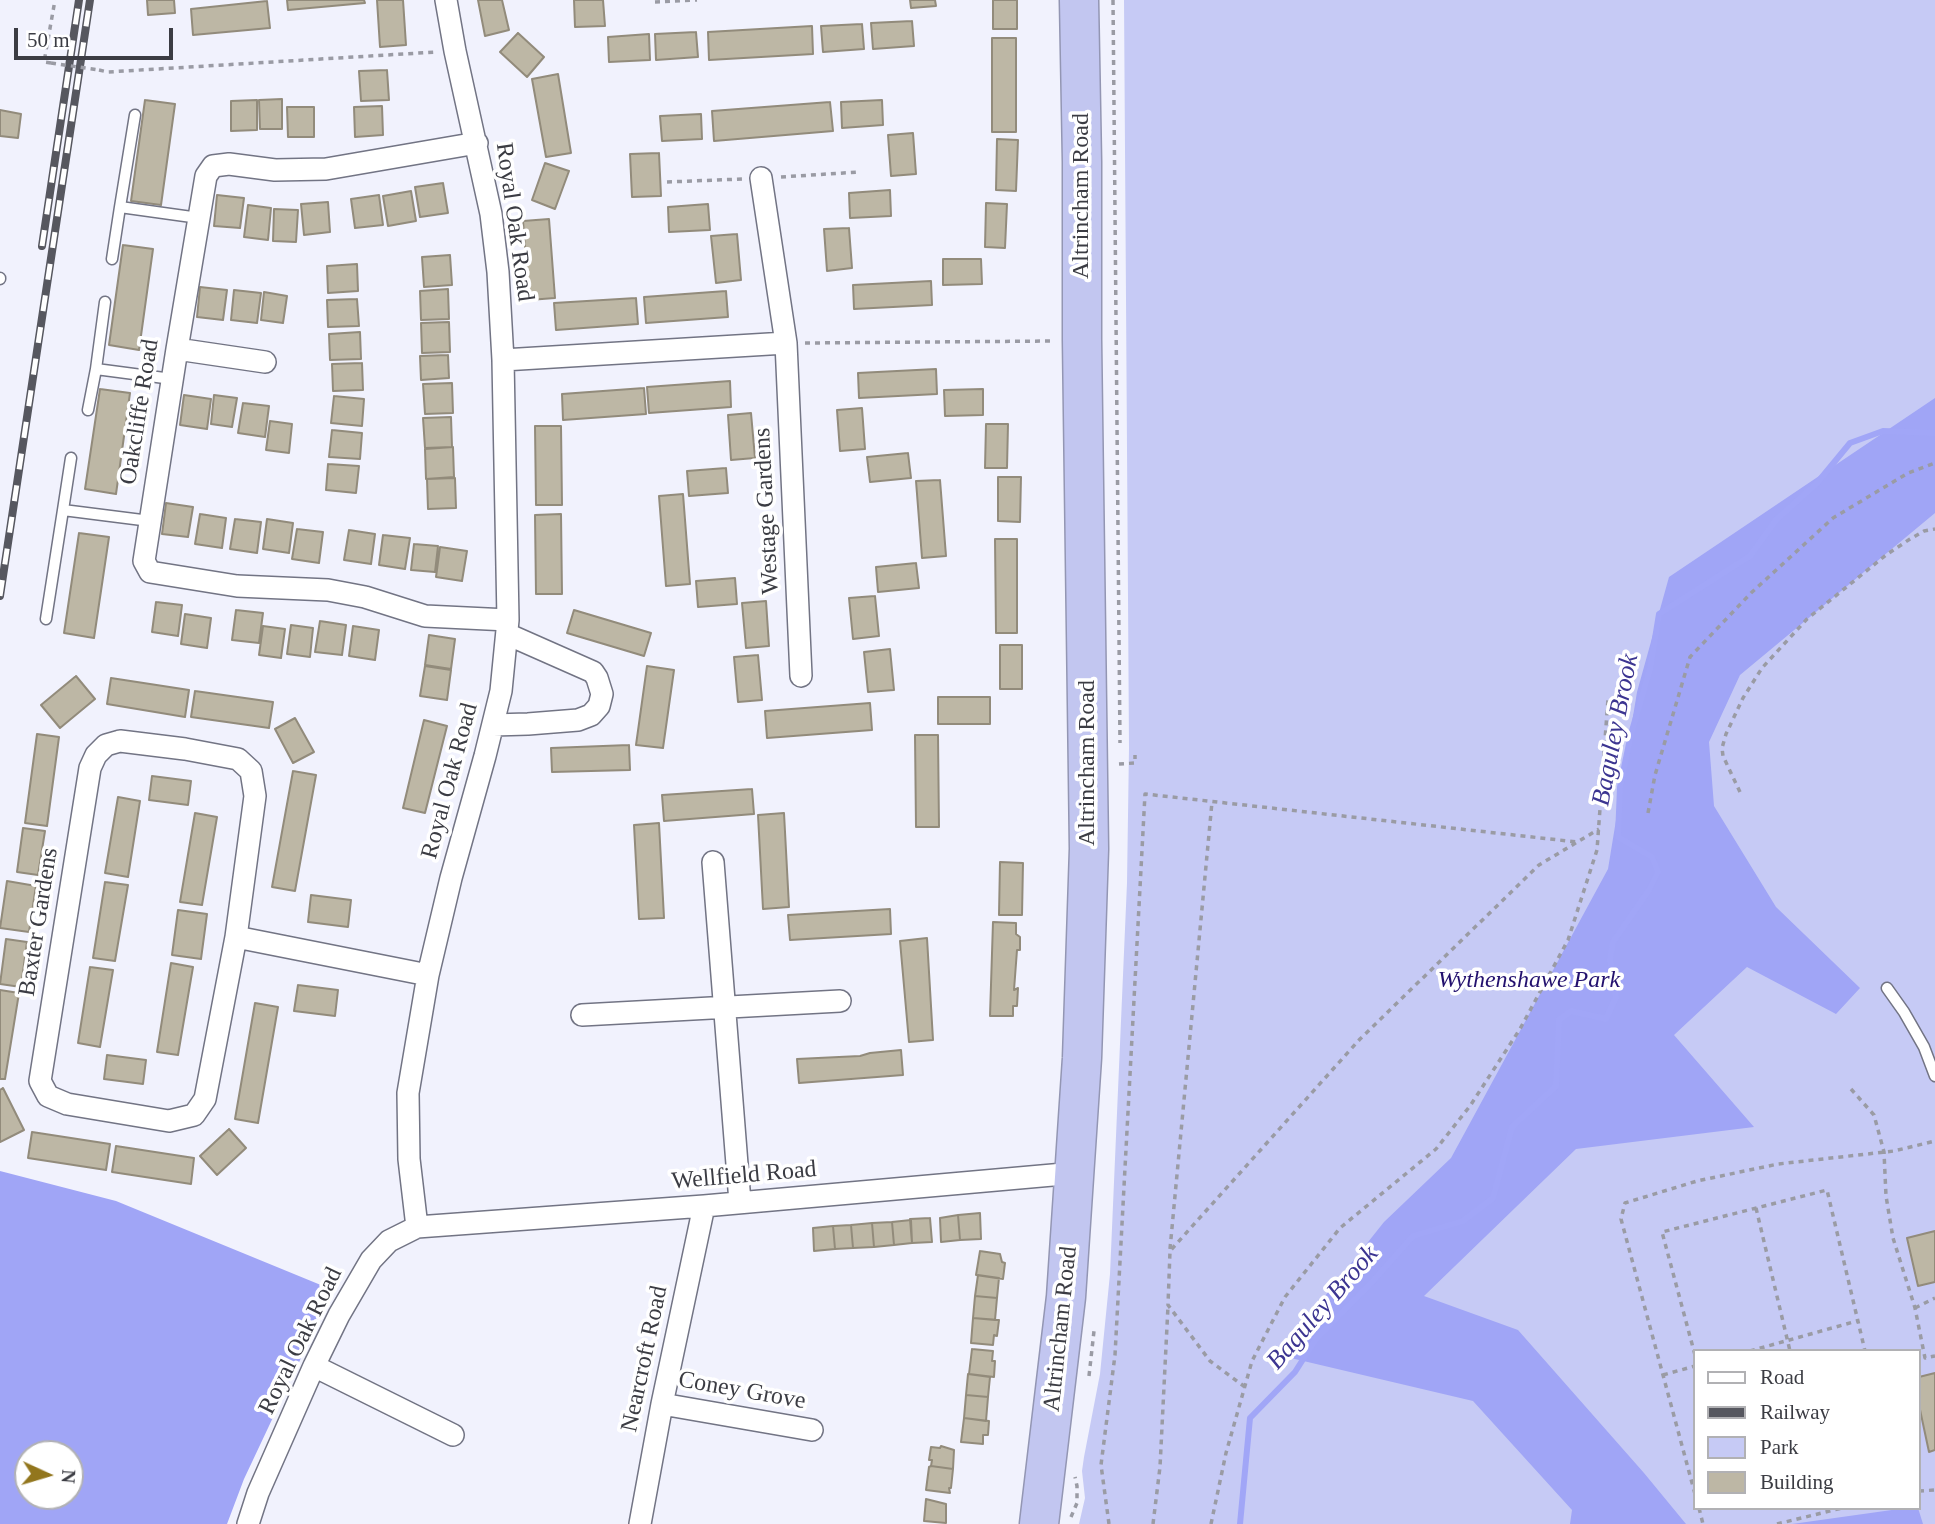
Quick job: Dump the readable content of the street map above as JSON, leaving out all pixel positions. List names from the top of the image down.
{
  "streets": {
    "highway": ["Altrincham Road"],
    "street": [
      "Royal Oak Road",
      "Oakcliffe Road",
      "Westage Gardens",
      "Baxter Gardens",
      "Wellfield Road",
      "Nearcroft Road",
      "Coney Grove"
    ]
  },
  "crossings": [
    ["Altrincham Road", "Wellfield Road"],
    ["Royal Oak Road", "Oakcliffe Road"],
    ["Royal Oak Road", "Wellfield Road"],
    ["Wellfield Road", "Nearcroft Road"],
    ["Nearcroft Road", "Coney Grove"]
  ],
  "water": ["Baguley Brook"],
  "parks": ["Wythenshawe Park"],
  "legend": [
    "Road",
    "Railway",
    "Park",
    "Building"
  ],
  "scale_bar": "50 m",
  "north": "right"
}
